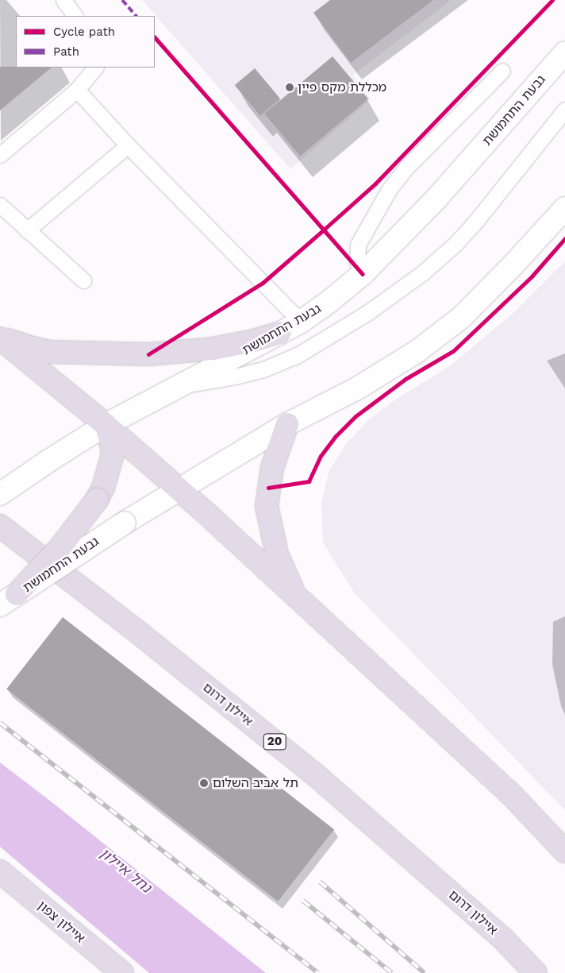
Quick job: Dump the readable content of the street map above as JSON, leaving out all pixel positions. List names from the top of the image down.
{
  "streets": {
    "highway": ["איילון דרום", "20", "איילון צפון"],
    "main road": ["גבעת התחמושת"]
  },
  "water": ["נחל איילון"],
  "places": ["מכללת מקס פיין", "תל אביב השלום"],
  "legend": ["Cycle path", "Path"]
}
